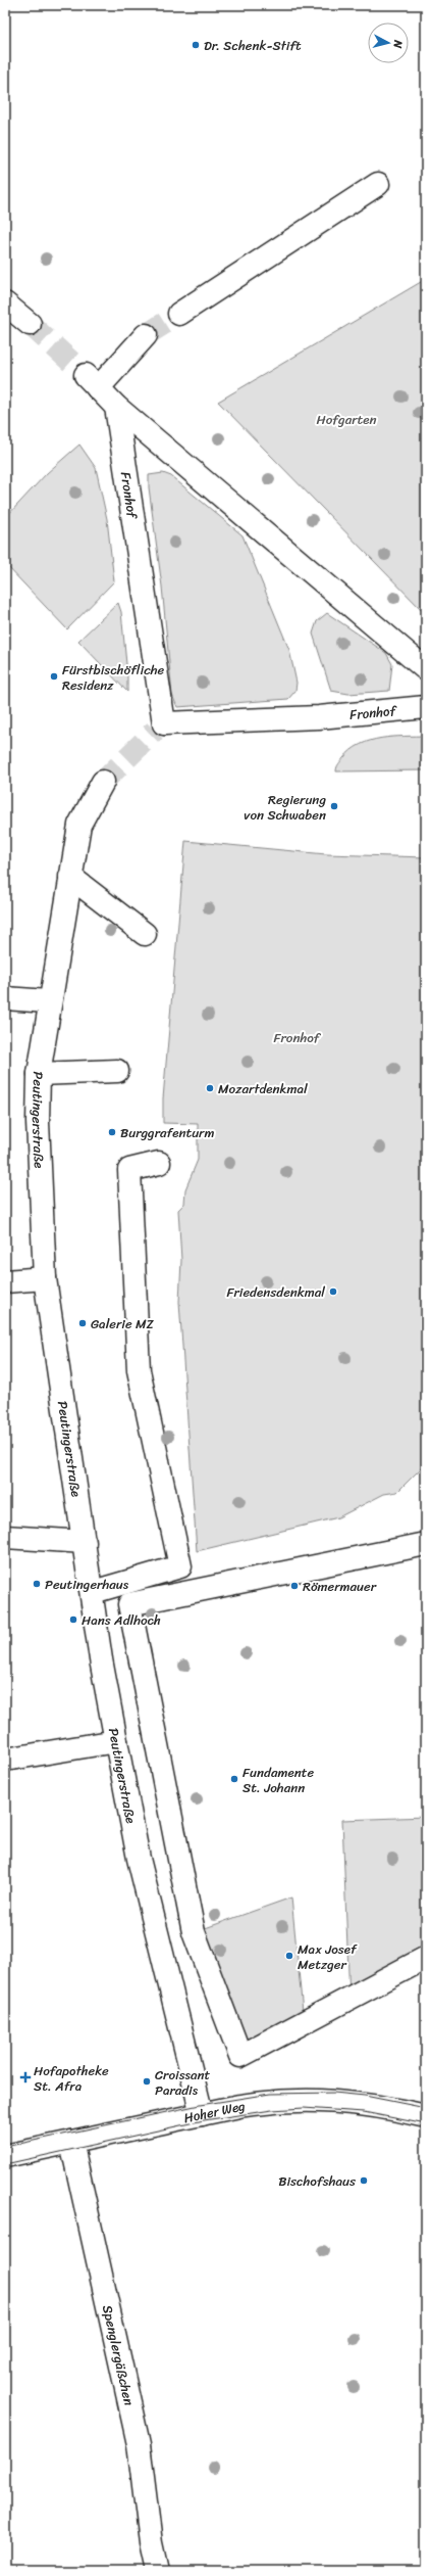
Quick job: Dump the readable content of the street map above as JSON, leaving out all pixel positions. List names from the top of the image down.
{
  "streets": {
    "street": [
      "Fronhof",
      "Peutingerstraße",
      "Hoher Weg",
      "Spenglergäßchen"
    ]
  },
  "crossings": [
    ["Peutingerstraße", "Hoher Weg"],
    ["Hoher Weg", "Spenglergäßchen"]
  ],
  "parks": ["Hofgarten", "Fronhof"],
  "places": {
    "other": [
      "Dr. Schenk-Stift",
      "Fürstbischöfliche Residenz",
      "Regierung von Schwaben",
      "Mozartdenkmal",
      "Burggrafenturm",
      "Friedensdenkmal",
      "Galerie MZ",
      "Peutingerhaus",
      "Römermauer",
      "Hans Adlhoch",
      "Fundamente St. Johann",
      "Max Josef Metzger",
      "Croissant Paradis",
      "Bischofshaus"
    ],
    "health": ["Hofapotheke St. Afra"]
  },
  "north": "right"
}
